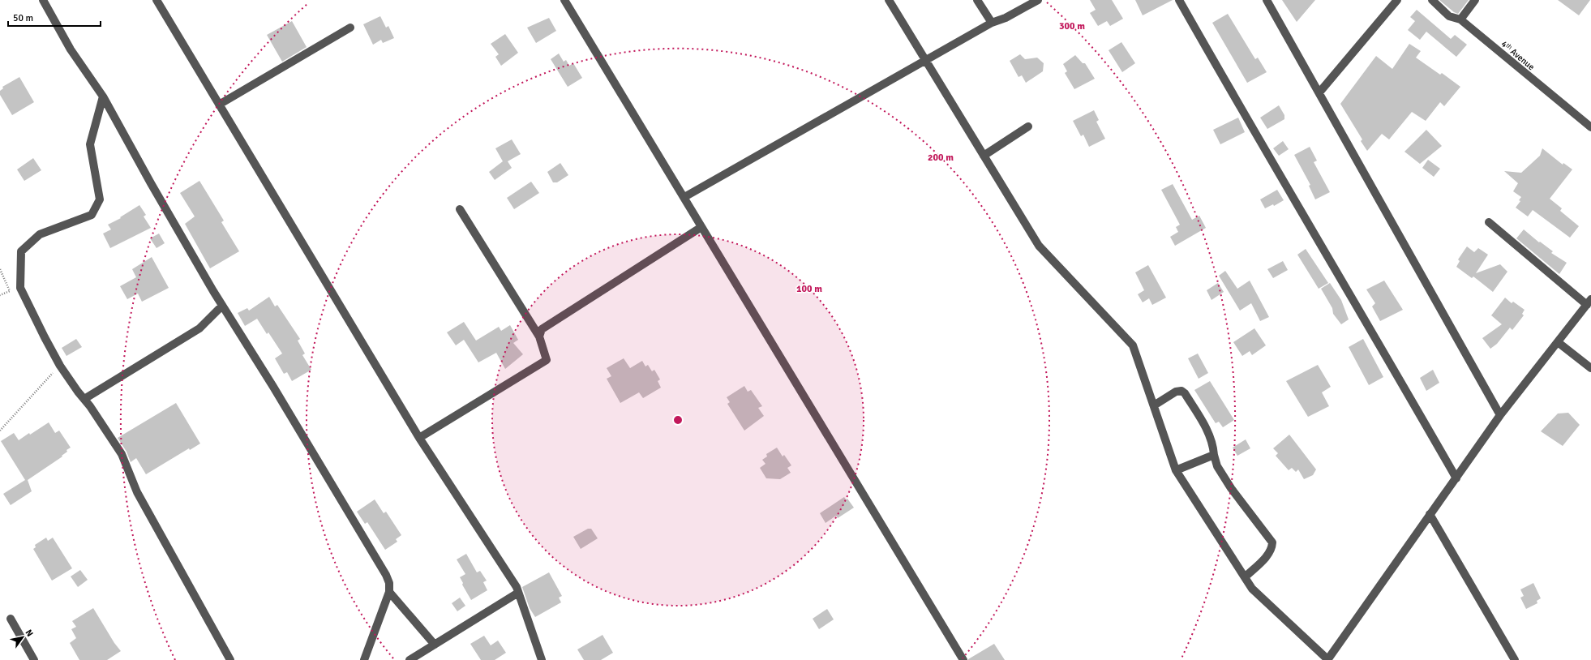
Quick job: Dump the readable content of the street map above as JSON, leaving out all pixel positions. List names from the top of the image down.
{
  "streets": {
    "street": ["4ᵗʰ Avenue"]
  },
  "scale_bar": "50 m",
  "north": "top right",
  "rings": ["300 m", "200 m", "100 m"]
}
